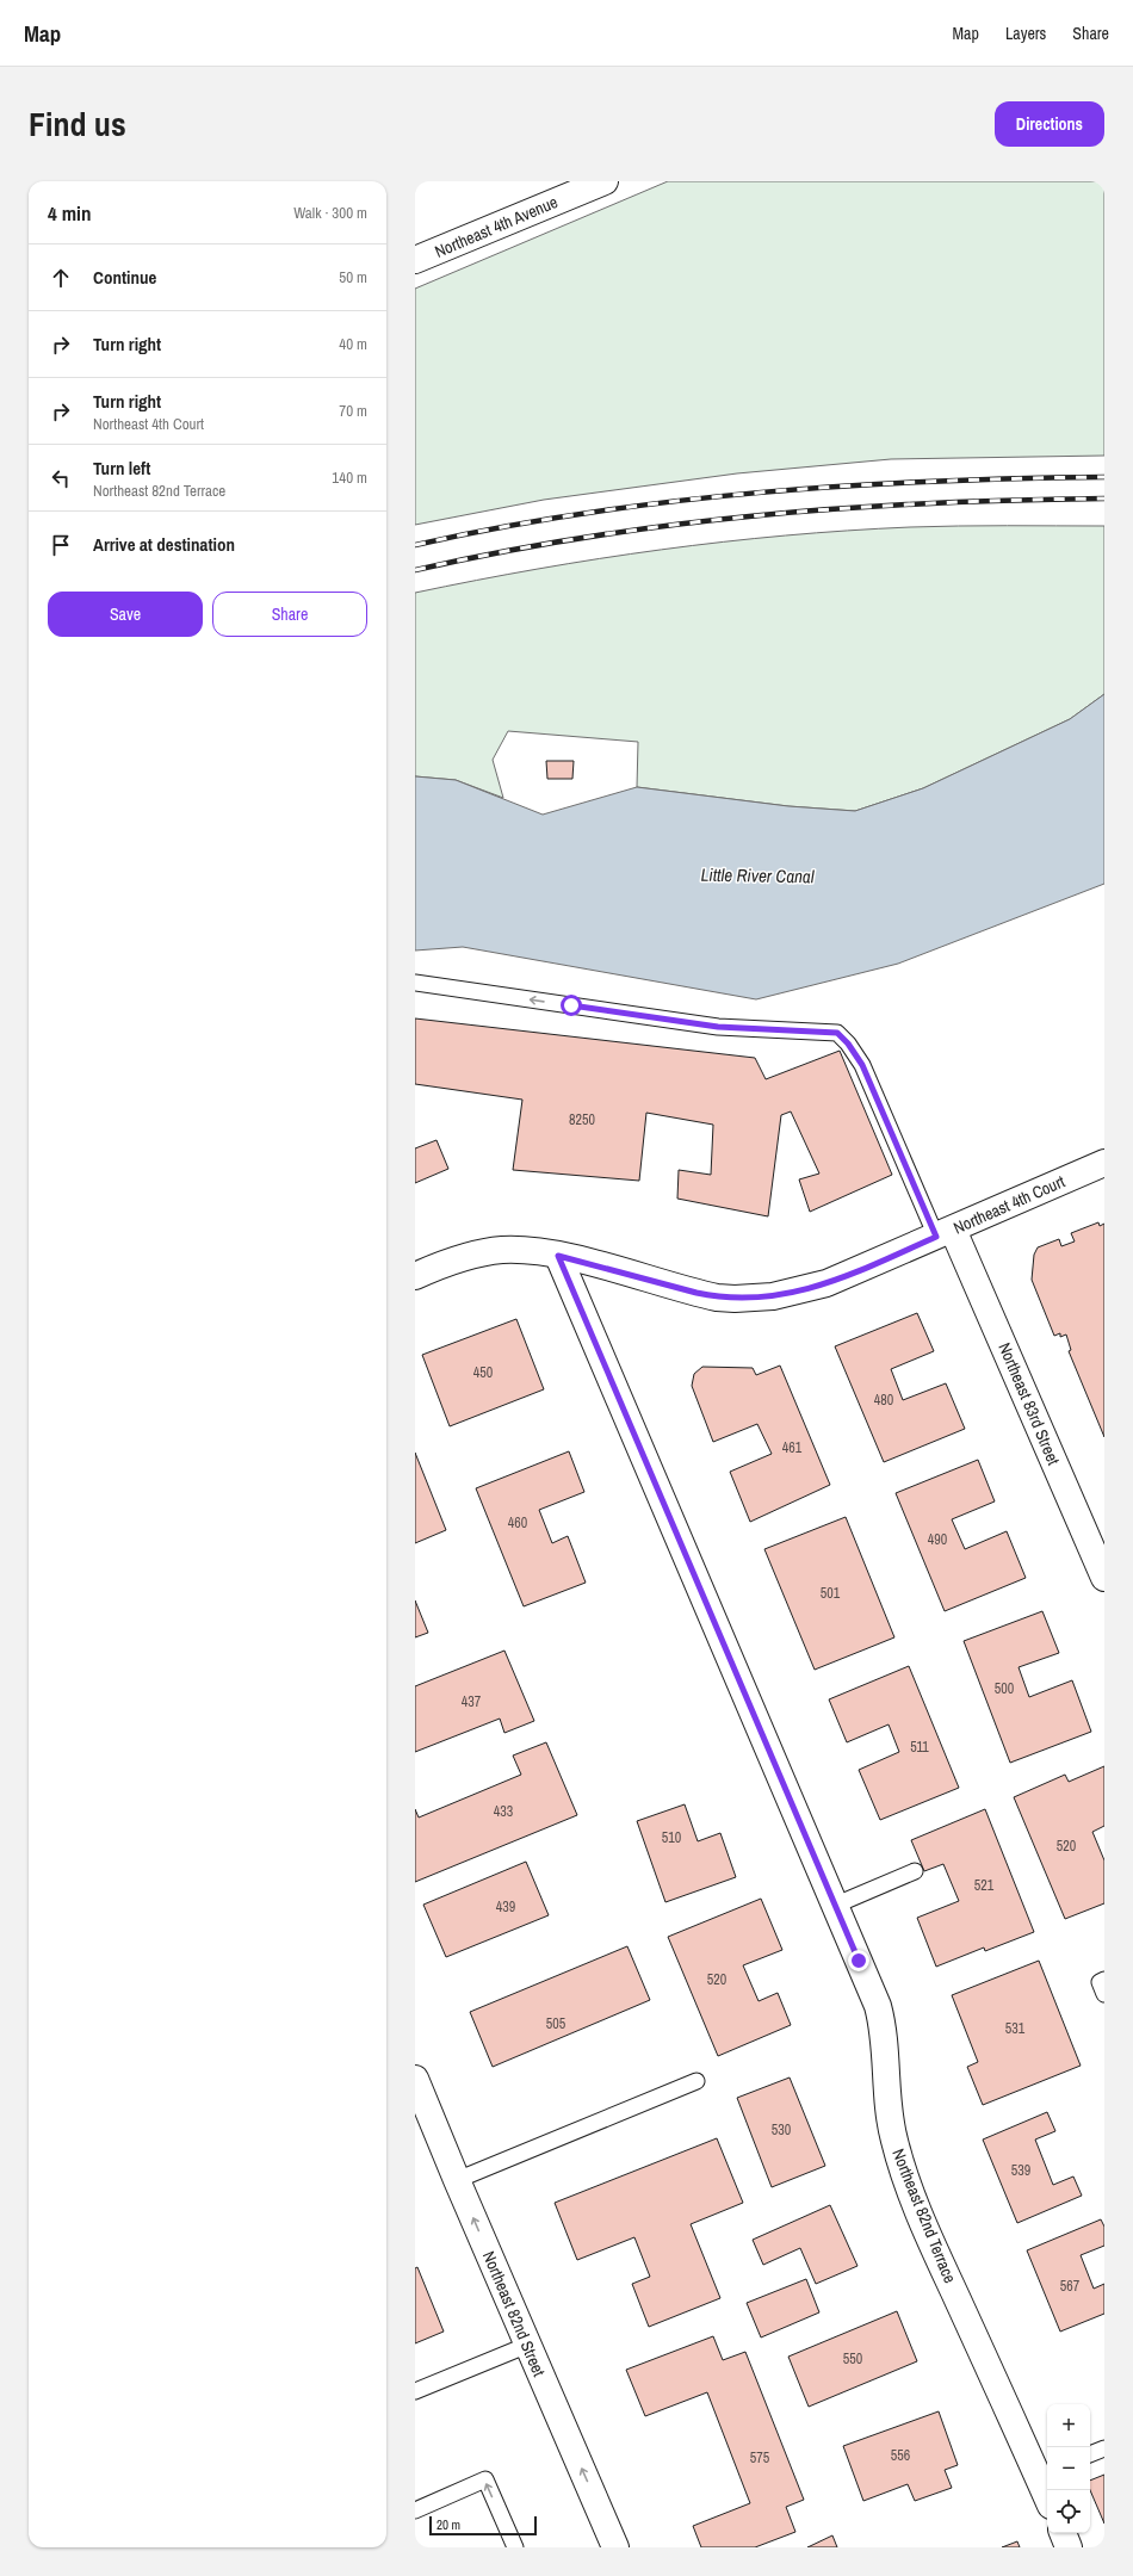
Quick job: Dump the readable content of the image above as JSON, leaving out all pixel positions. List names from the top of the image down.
{
  "streets": {
    "street": [
      "Northeast 4th Avenue",
      "Northeast 4th Court",
      "Northeast 83rd Street",
      "Northeast 82nd Terrace",
      "Northeast 82nd Street"
    ]
  },
  "crossings": [
    ["Northeast 4th Court", "Northeast 83rd Street"],
    ["Northeast 4th Court", "Northeast 82nd Terrace"]
  ],
  "one_way": ["Northeast 82nd Street"],
  "water": ["Little River Canal"],
  "house_numbers": [
    "8250",
    "450",
    "480",
    "461",
    "460",
    "490",
    "501",
    "500",
    "437",
    "511",
    "433",
    "510",
    "520",
    "521",
    "439",
    "520",
    "505",
    "531",
    "530",
    "539",
    "567",
    "550",
    "556",
    "575"
  ],
  "scale_bar": "20 m",
  "page": {
    "header": "Map",
    "nav": ["Map", "Layers", "Share"],
    "title": "Find us",
    "buttons": [
      "Directions",
      ["Save", "Share"]
    ],
    "heading": ["4 min", "Walk · 300 m"],
    "list": [
      ["Continue", "50 m"],
      ["Turn right", "40 m"],
      ["Turn right", "Northeast 4th Court", "70 m"],
      ["Turn left", "Northeast 82nd Terrace", "140 m"],
      "Arrive at destination"
    ],
    "map_buttons": ["+", "−"],
    "scale": "20 m"
  }
}
